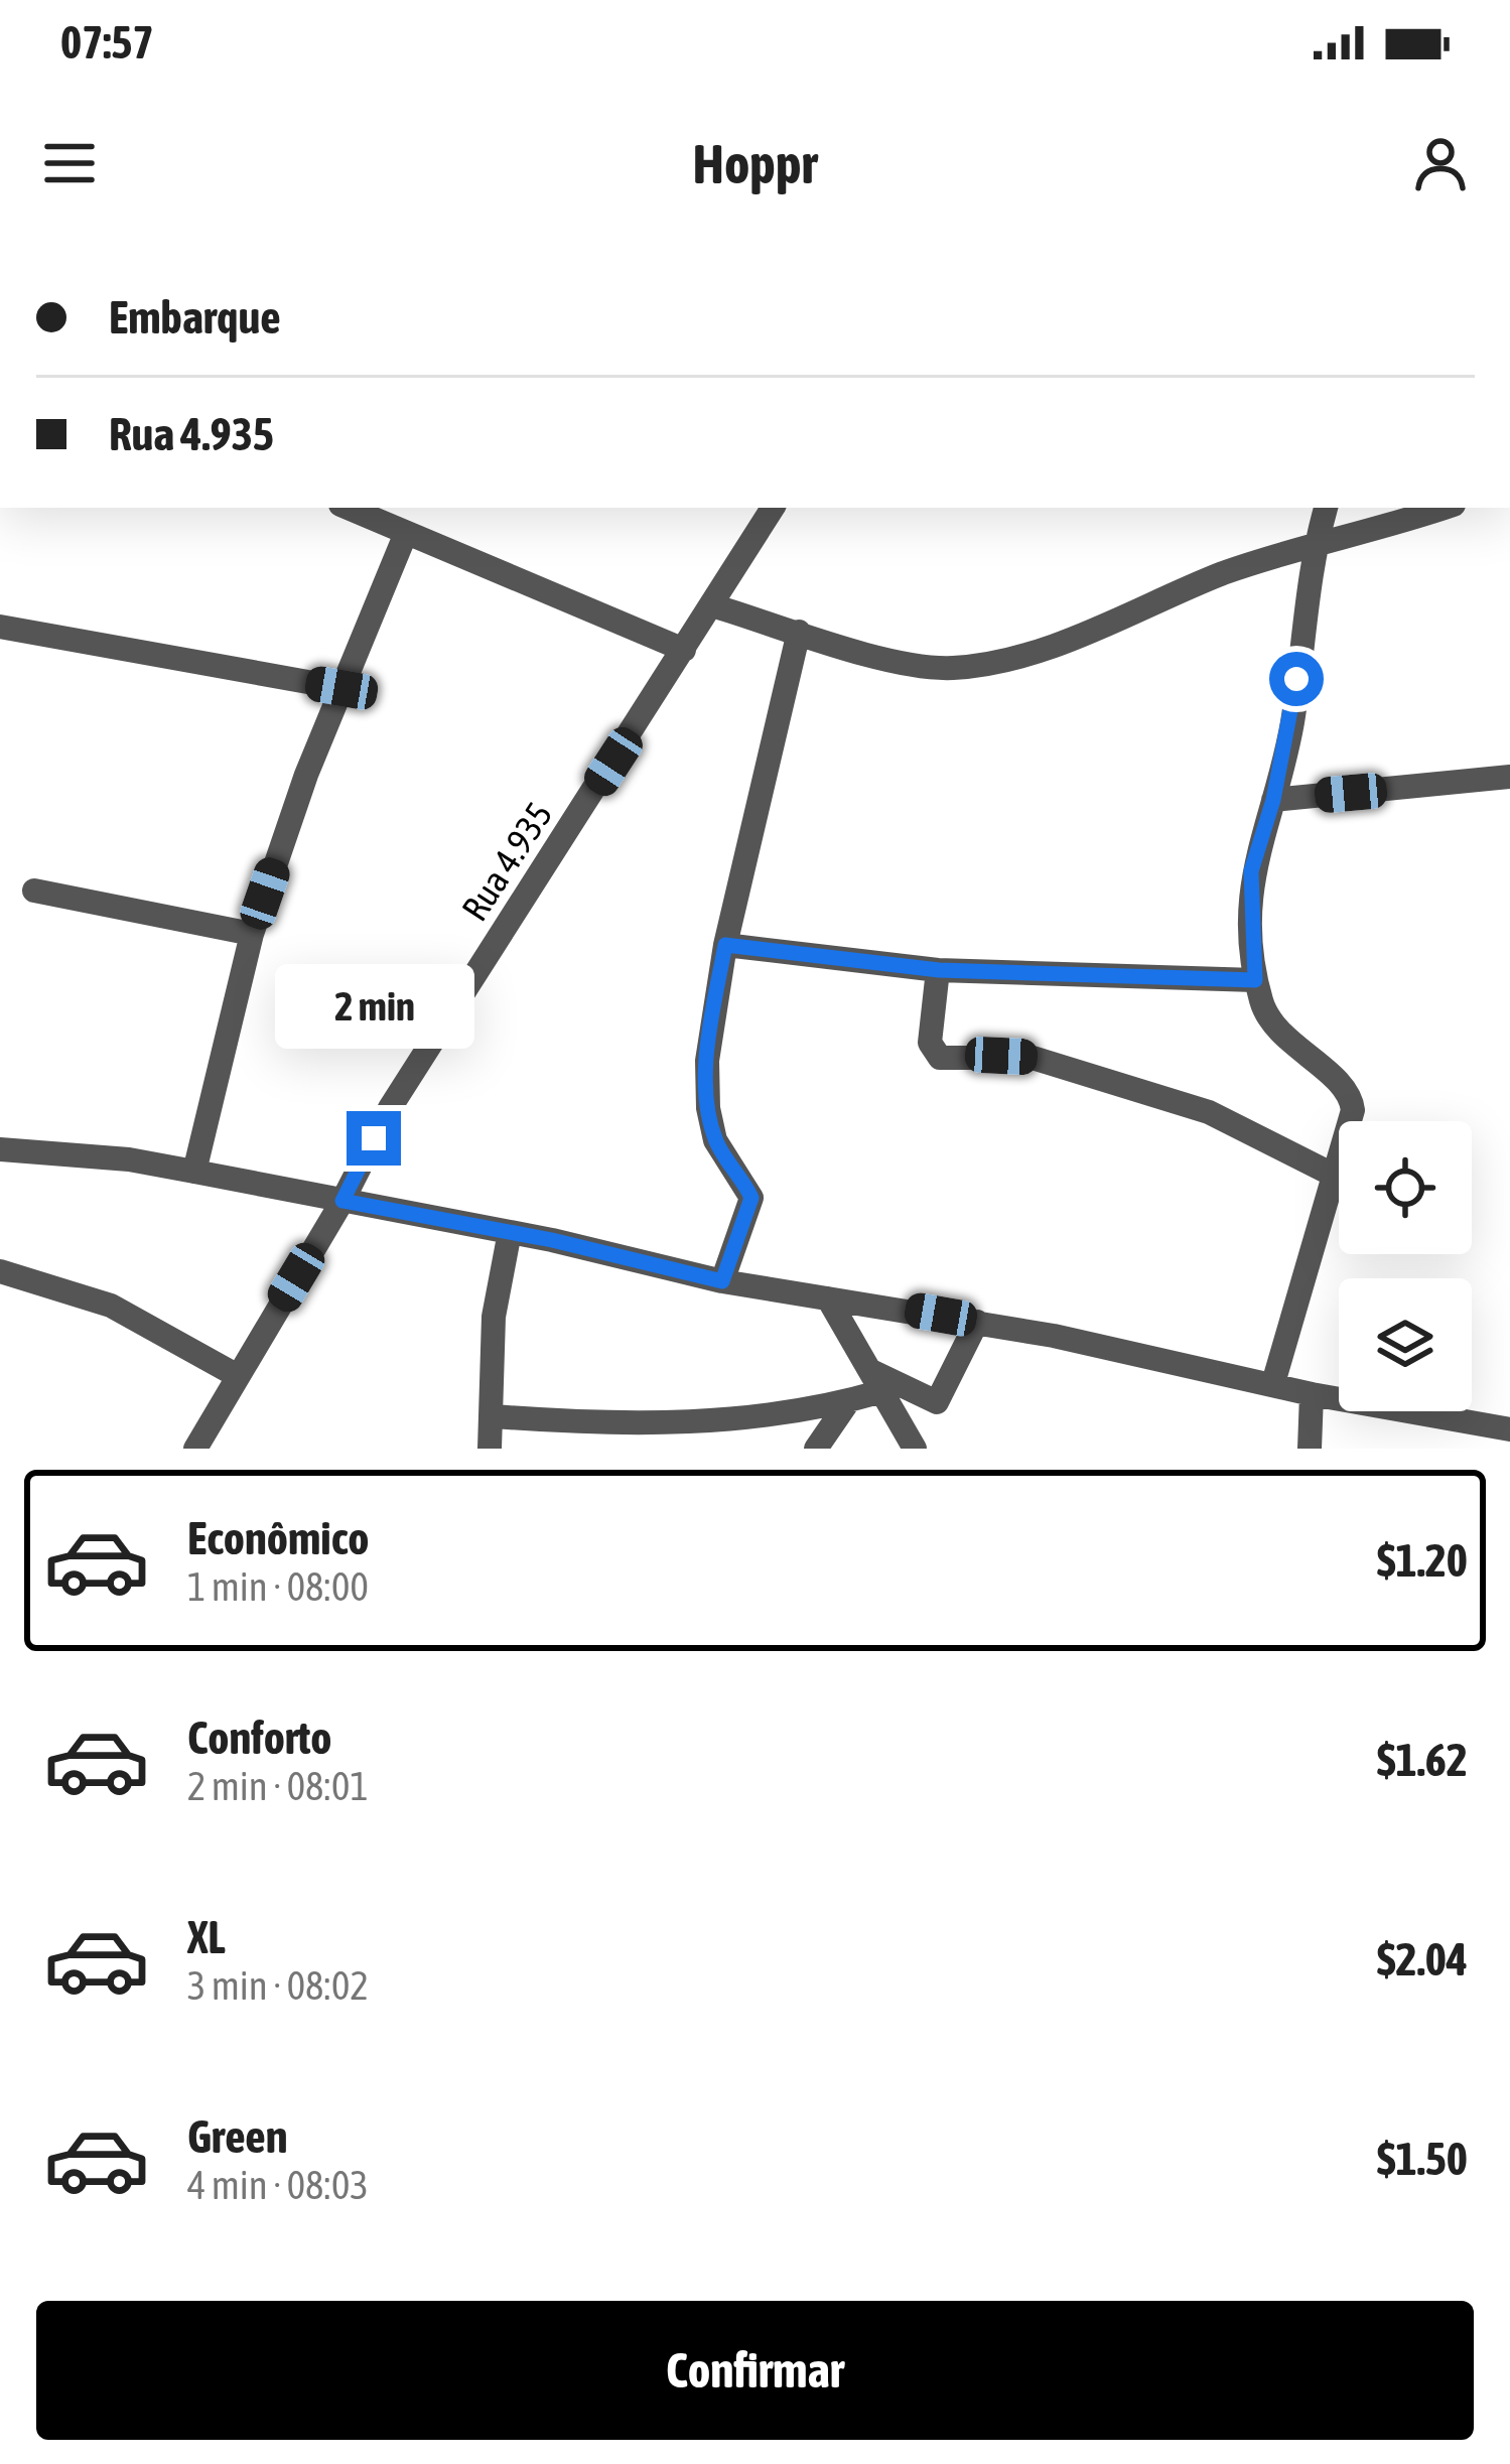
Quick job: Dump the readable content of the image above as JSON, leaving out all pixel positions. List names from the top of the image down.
{
  "streets": {
    "street": ["Rua 4.935"]
  },
  "page": {
    "status": "07:57",
    "header": "Hoppr",
    "banner": ["Embarque", "Rua 4.935"],
    "bubble": "2 min",
    "list": [
      {
        "name": "Econômico",
        "note": "1 min · 08:00",
        "value": "$1.20"
      },
      {
        "name": "Conforto",
        "note": "2 min · 08:01",
        "value": "$1.62"
      },
      {
        "name": "XL",
        "note": "3 min · 08:02",
        "value": "$2.04"
      },
      {
        "name": "Green",
        "note": "4 min · 08:03",
        "value": "$1.50"
      }
    ],
    "buttons": "Confirmar"
  }
}
